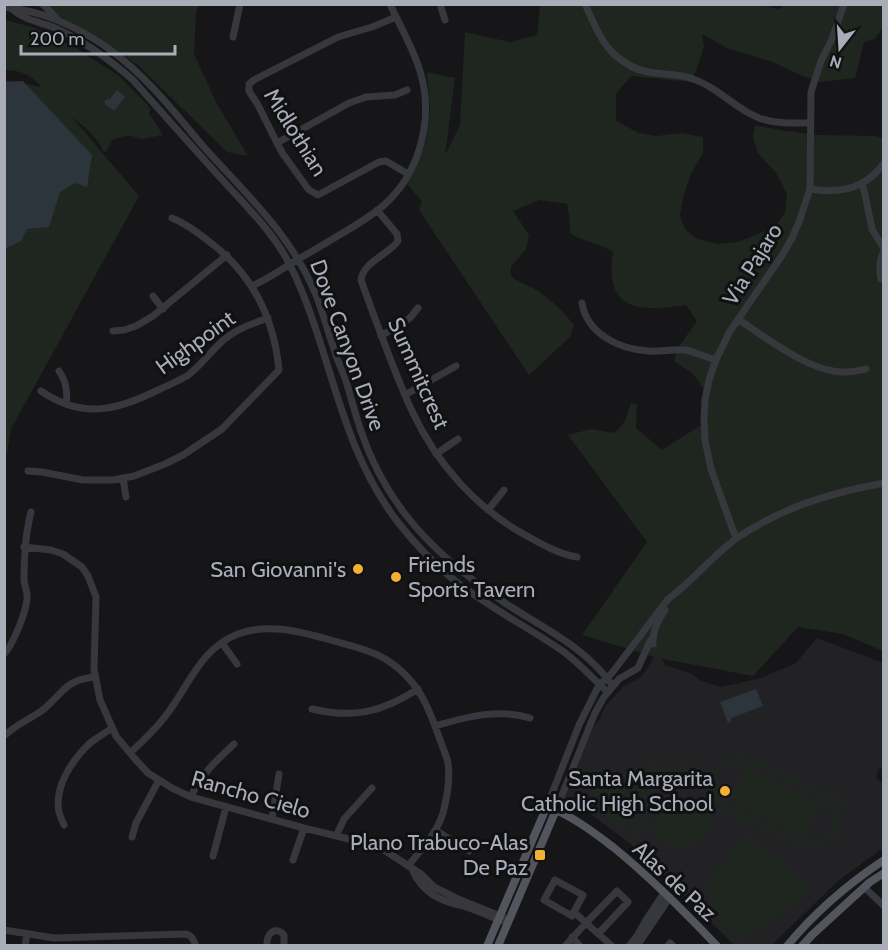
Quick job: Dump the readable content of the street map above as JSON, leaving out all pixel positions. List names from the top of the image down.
{
  "streets": {
    "main road": ["Alas de Paz"],
    "street": [
      "Midlothian",
      "Via Pajaro",
      "Highpoint",
      "Dove Canyon Drive",
      "Summitcrest",
      "Rancho Cielo"
    ]
  },
  "places": {
    "other": ["San Giovanni's", "Friends Sports Tavern", "Santa Margarita Catholic High School"],
    "transit": ["Plano Trabuco-Alas De Paz"]
  },
  "scale_bar": "200 m",
  "north": "bottom"
}
